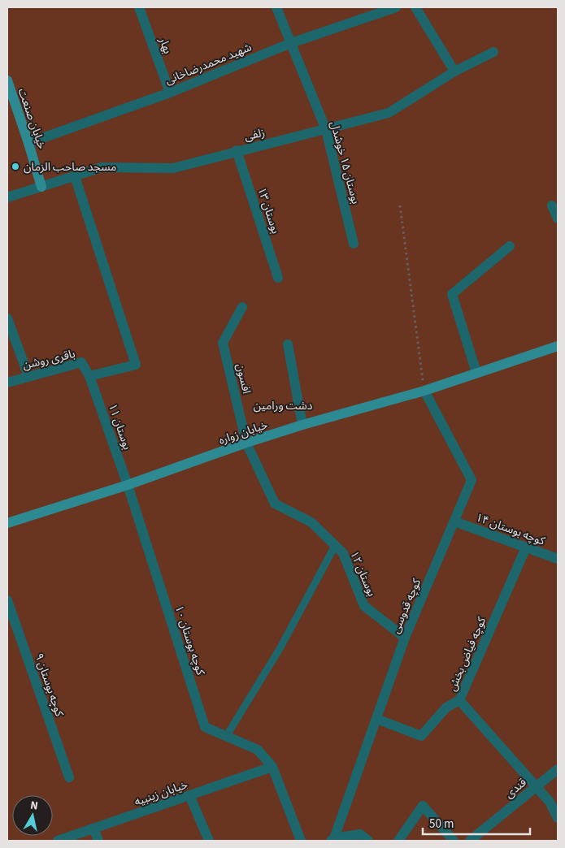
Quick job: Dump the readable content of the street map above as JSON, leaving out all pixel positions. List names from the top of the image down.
{
  "streets": {
    "street": [
      "بهار",
      "شهید محمدرضاخانی",
      "خیابان صنعت",
      "زلفی",
      "بوستان ۱۵ خوشدل",
      "بوستان ۱۳",
      "باقری روشن",
      "افسون",
      "بوستان ۱۱",
      "خیابان زواره",
      "کوچه بوستان ۱۴",
      "بوستان ۱۲",
      "کوچه قدوسی",
      "کوچه بوستان ۱۰",
      "کوچه فیاض بخش",
      "کوچه بوستان ۹",
      "قندی",
      "خیابان زینبیه"
    ]
  },
  "crossings": [
    ["بهار", "شهید محمدرضاخانی"],
    ["شهید محمدرضاخانی", "خیابان صنعت"],
    ["شهید محمدرضاخانی", "بوستان ۱۵ خوشدل"],
    ["خیابان صنعت", "زلفی"],
    ["زلفی", "بوستان ۱۵ خوشدل"],
    ["زلفی", "بوستان ۱۳"],
    ["باقری روشن", "بوستان ۱۱"],
    ["افسون", "خیابان زواره"],
    ["افسون", "بوستان ۱۲"],
    ["بوستان ۱۱", "خیابان زواره"],
    ["بوستان ۱۱", "کوچه بوستان ۱۰"],
    ["خیابان زواره", "بوستان ۱۲"],
    ["خیابان زواره", "کوچه قدوسی"],
    ["خیابان زواره", "کوچه بوستان ۱۰"],
    ["کوچه بوستان ۱۴", "کوچه قدوسی"],
    ["کوچه بوستان ۱۴", "کوچه فیاض بخش"],
    ["بوستان ۱۲", "کوچه قدوسی"],
    ["کوچه قدوسی", "کوچه فیاض بخش"],
    ["کوچه بوستان ۱۰", "خیابان زینبیه"]
  ],
  "parks": ["دشت ورامین"],
  "places": ["مسجد صاحب الزمان"],
  "scale_bar": "50 m",
  "north": "top"
}
